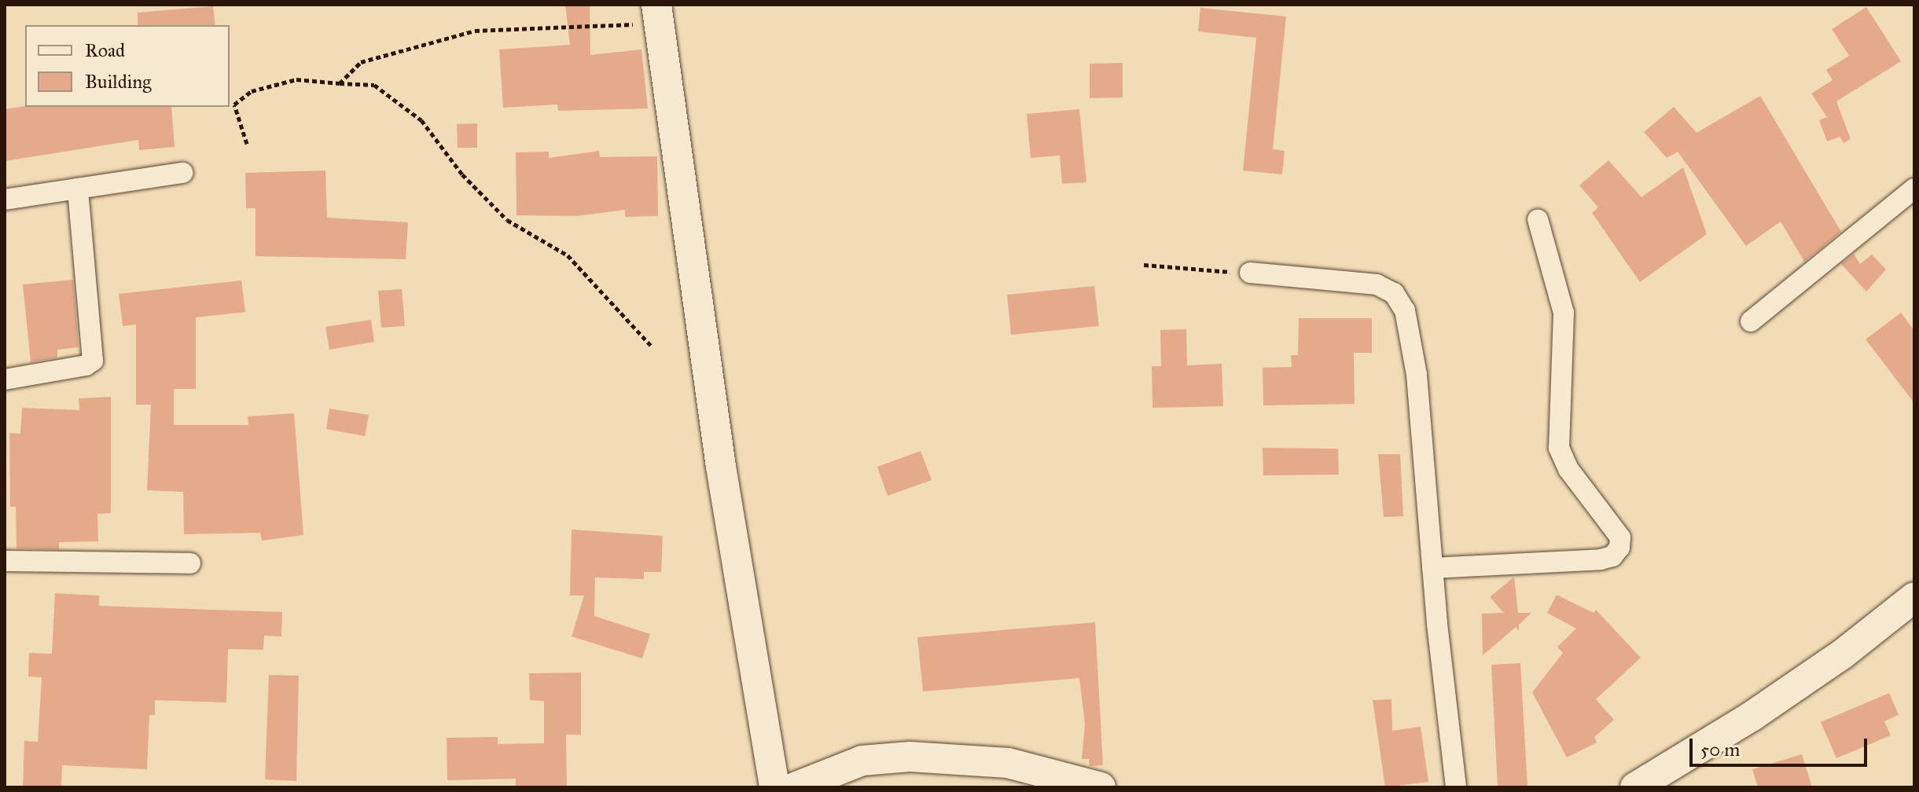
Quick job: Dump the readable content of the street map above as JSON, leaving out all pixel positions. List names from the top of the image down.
{
  "legend": ["Road", "Building"],
  "scale_bar": "50 m"
}
